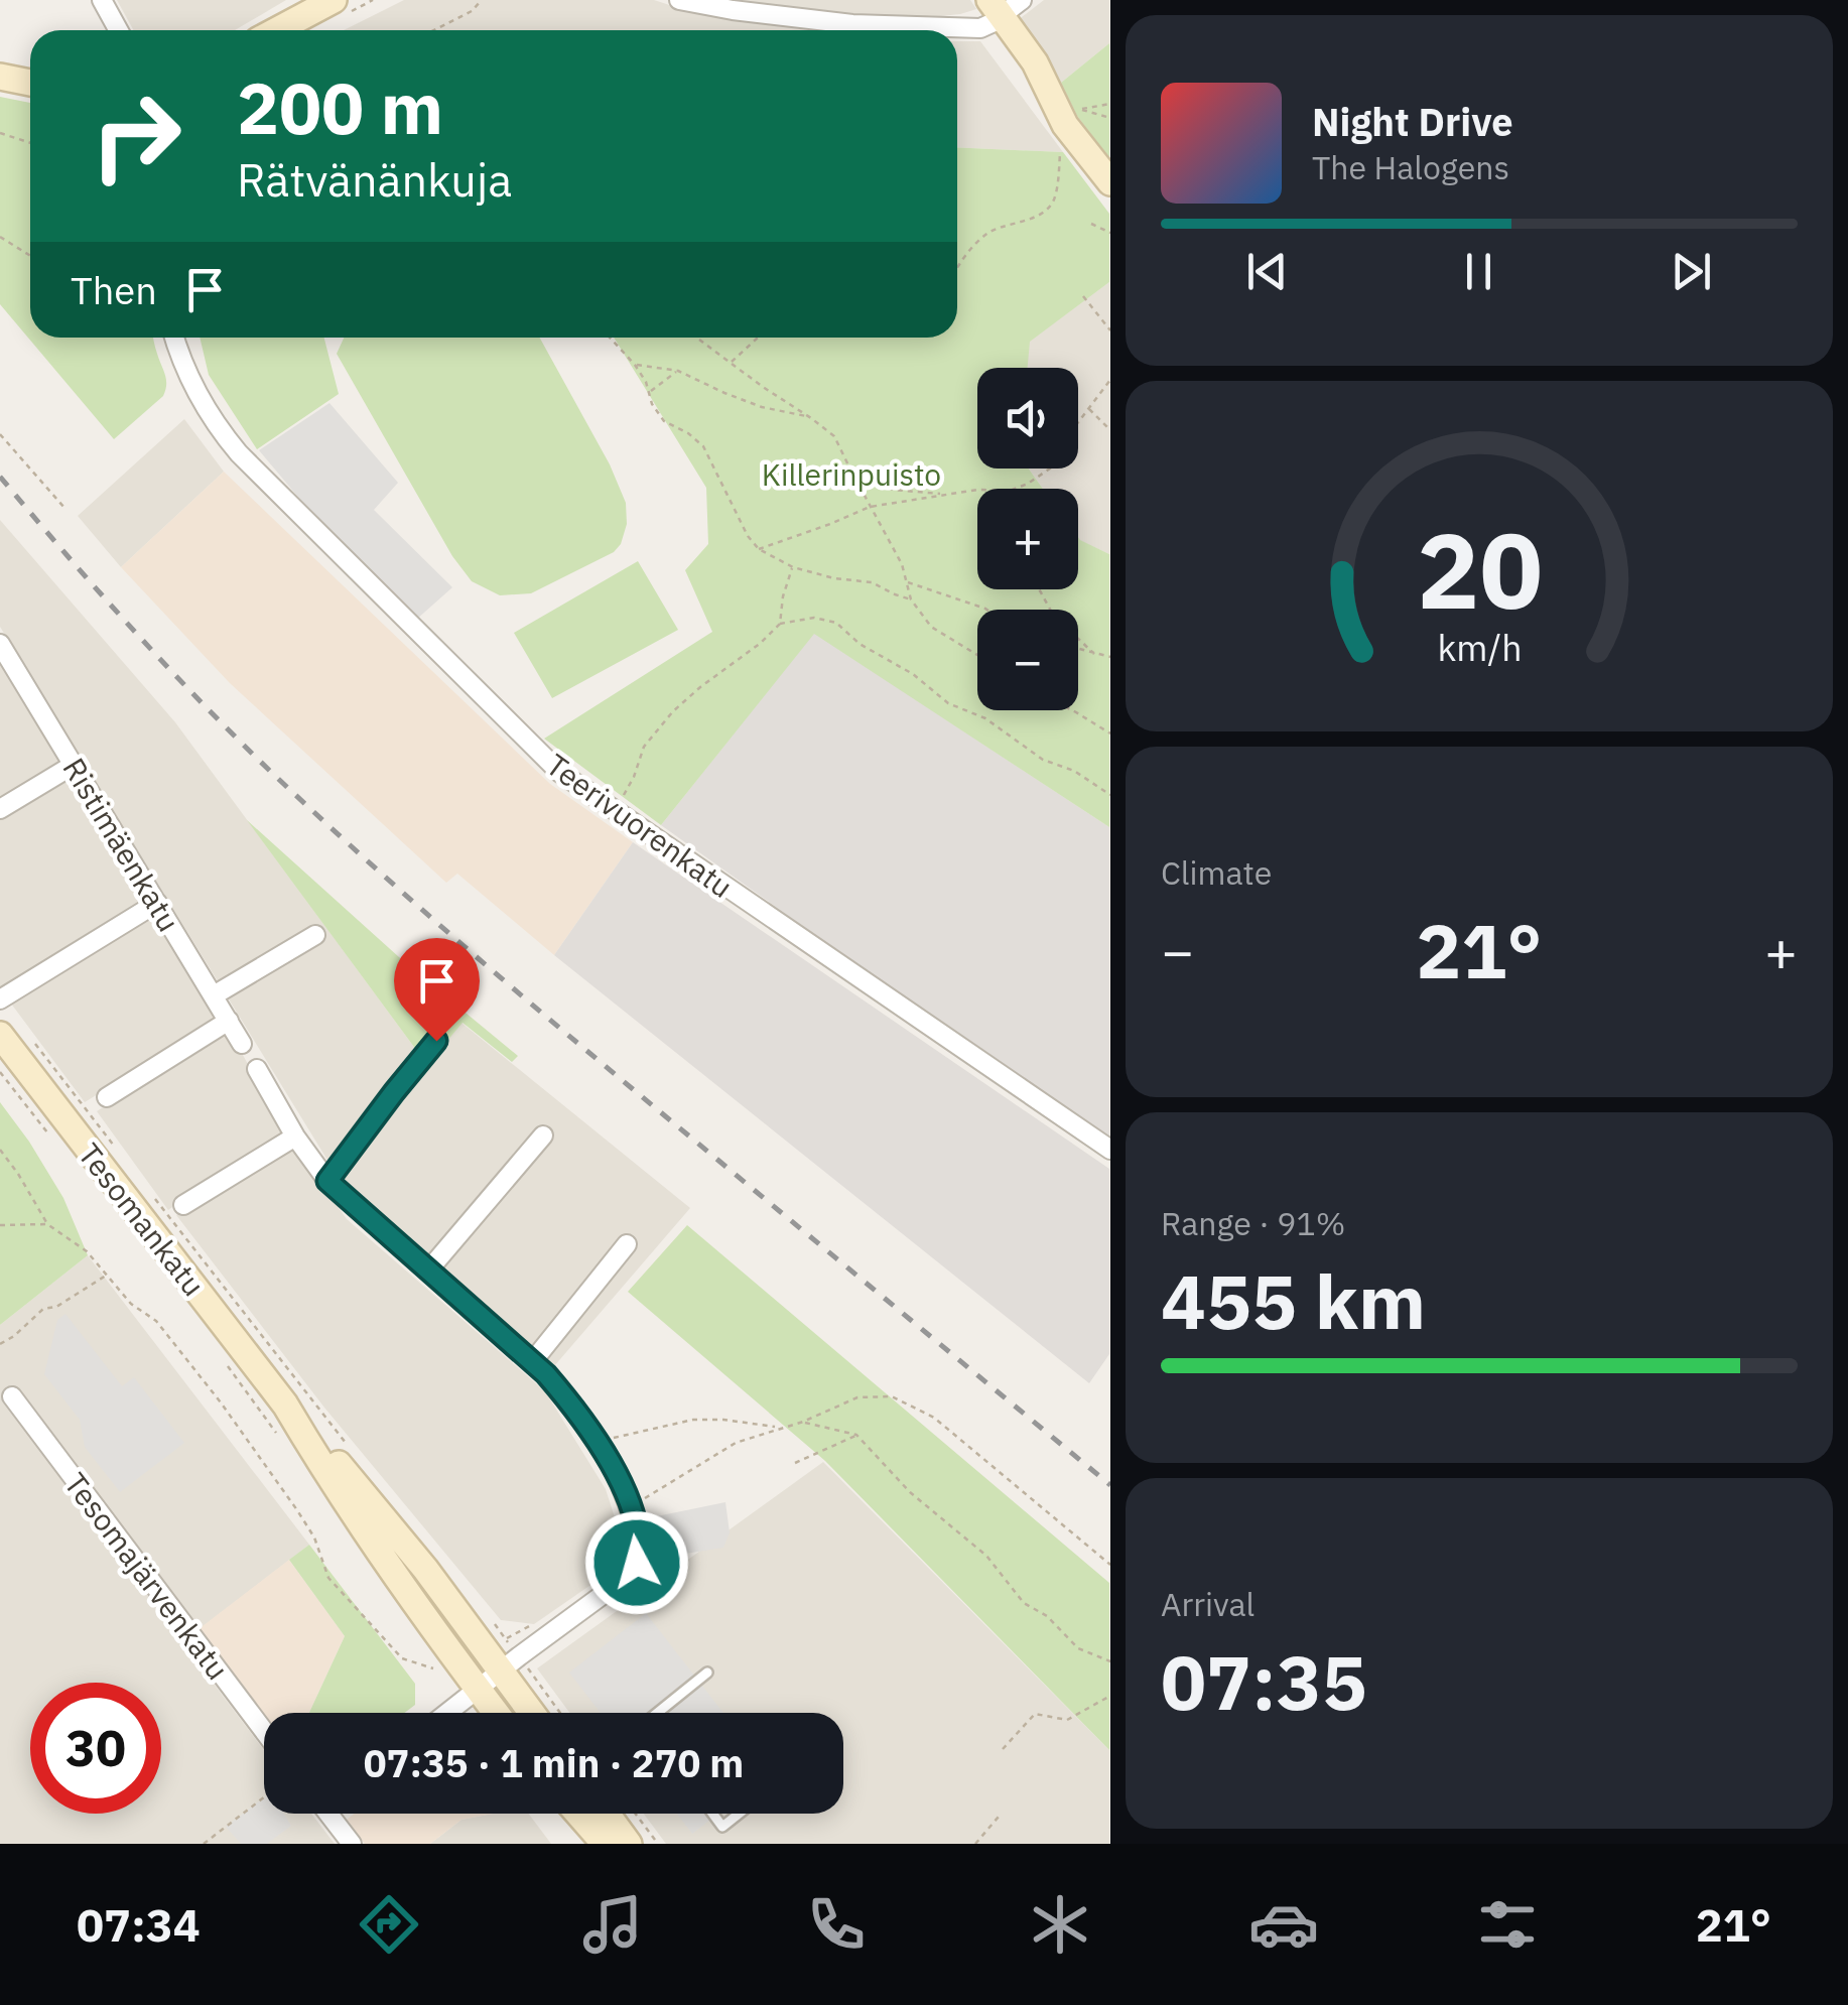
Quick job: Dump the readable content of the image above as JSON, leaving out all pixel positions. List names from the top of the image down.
{
  "streets": {
    "main road": ["Tesomankatu"],
    "street": ["Teerivuorenkatu", "Ristimäenkatu", "Tesomajärvenkatu"]
  },
  "parks": ["Killerinpuisto"],
  "page": {
    "turn": ["200 m", "Rätvänänkuja"],
    "song": ["Night Drive", "The Halogens"],
    "then": "Then",
    "map_buttons": ["+", "−"],
    "tile": [
      "Climate",
      ["Range · 91%", "455 km"],
      ["Arrival", "07:35"]
    ],
    "heat": ["−", "21°", "+"],
    "limit": "30",
    "trip": "07:35 · 1 min · 270 m",
    "tabs": ["07:34", "21°"],
    "gauge": ["20", "km/h"]
  }
}
